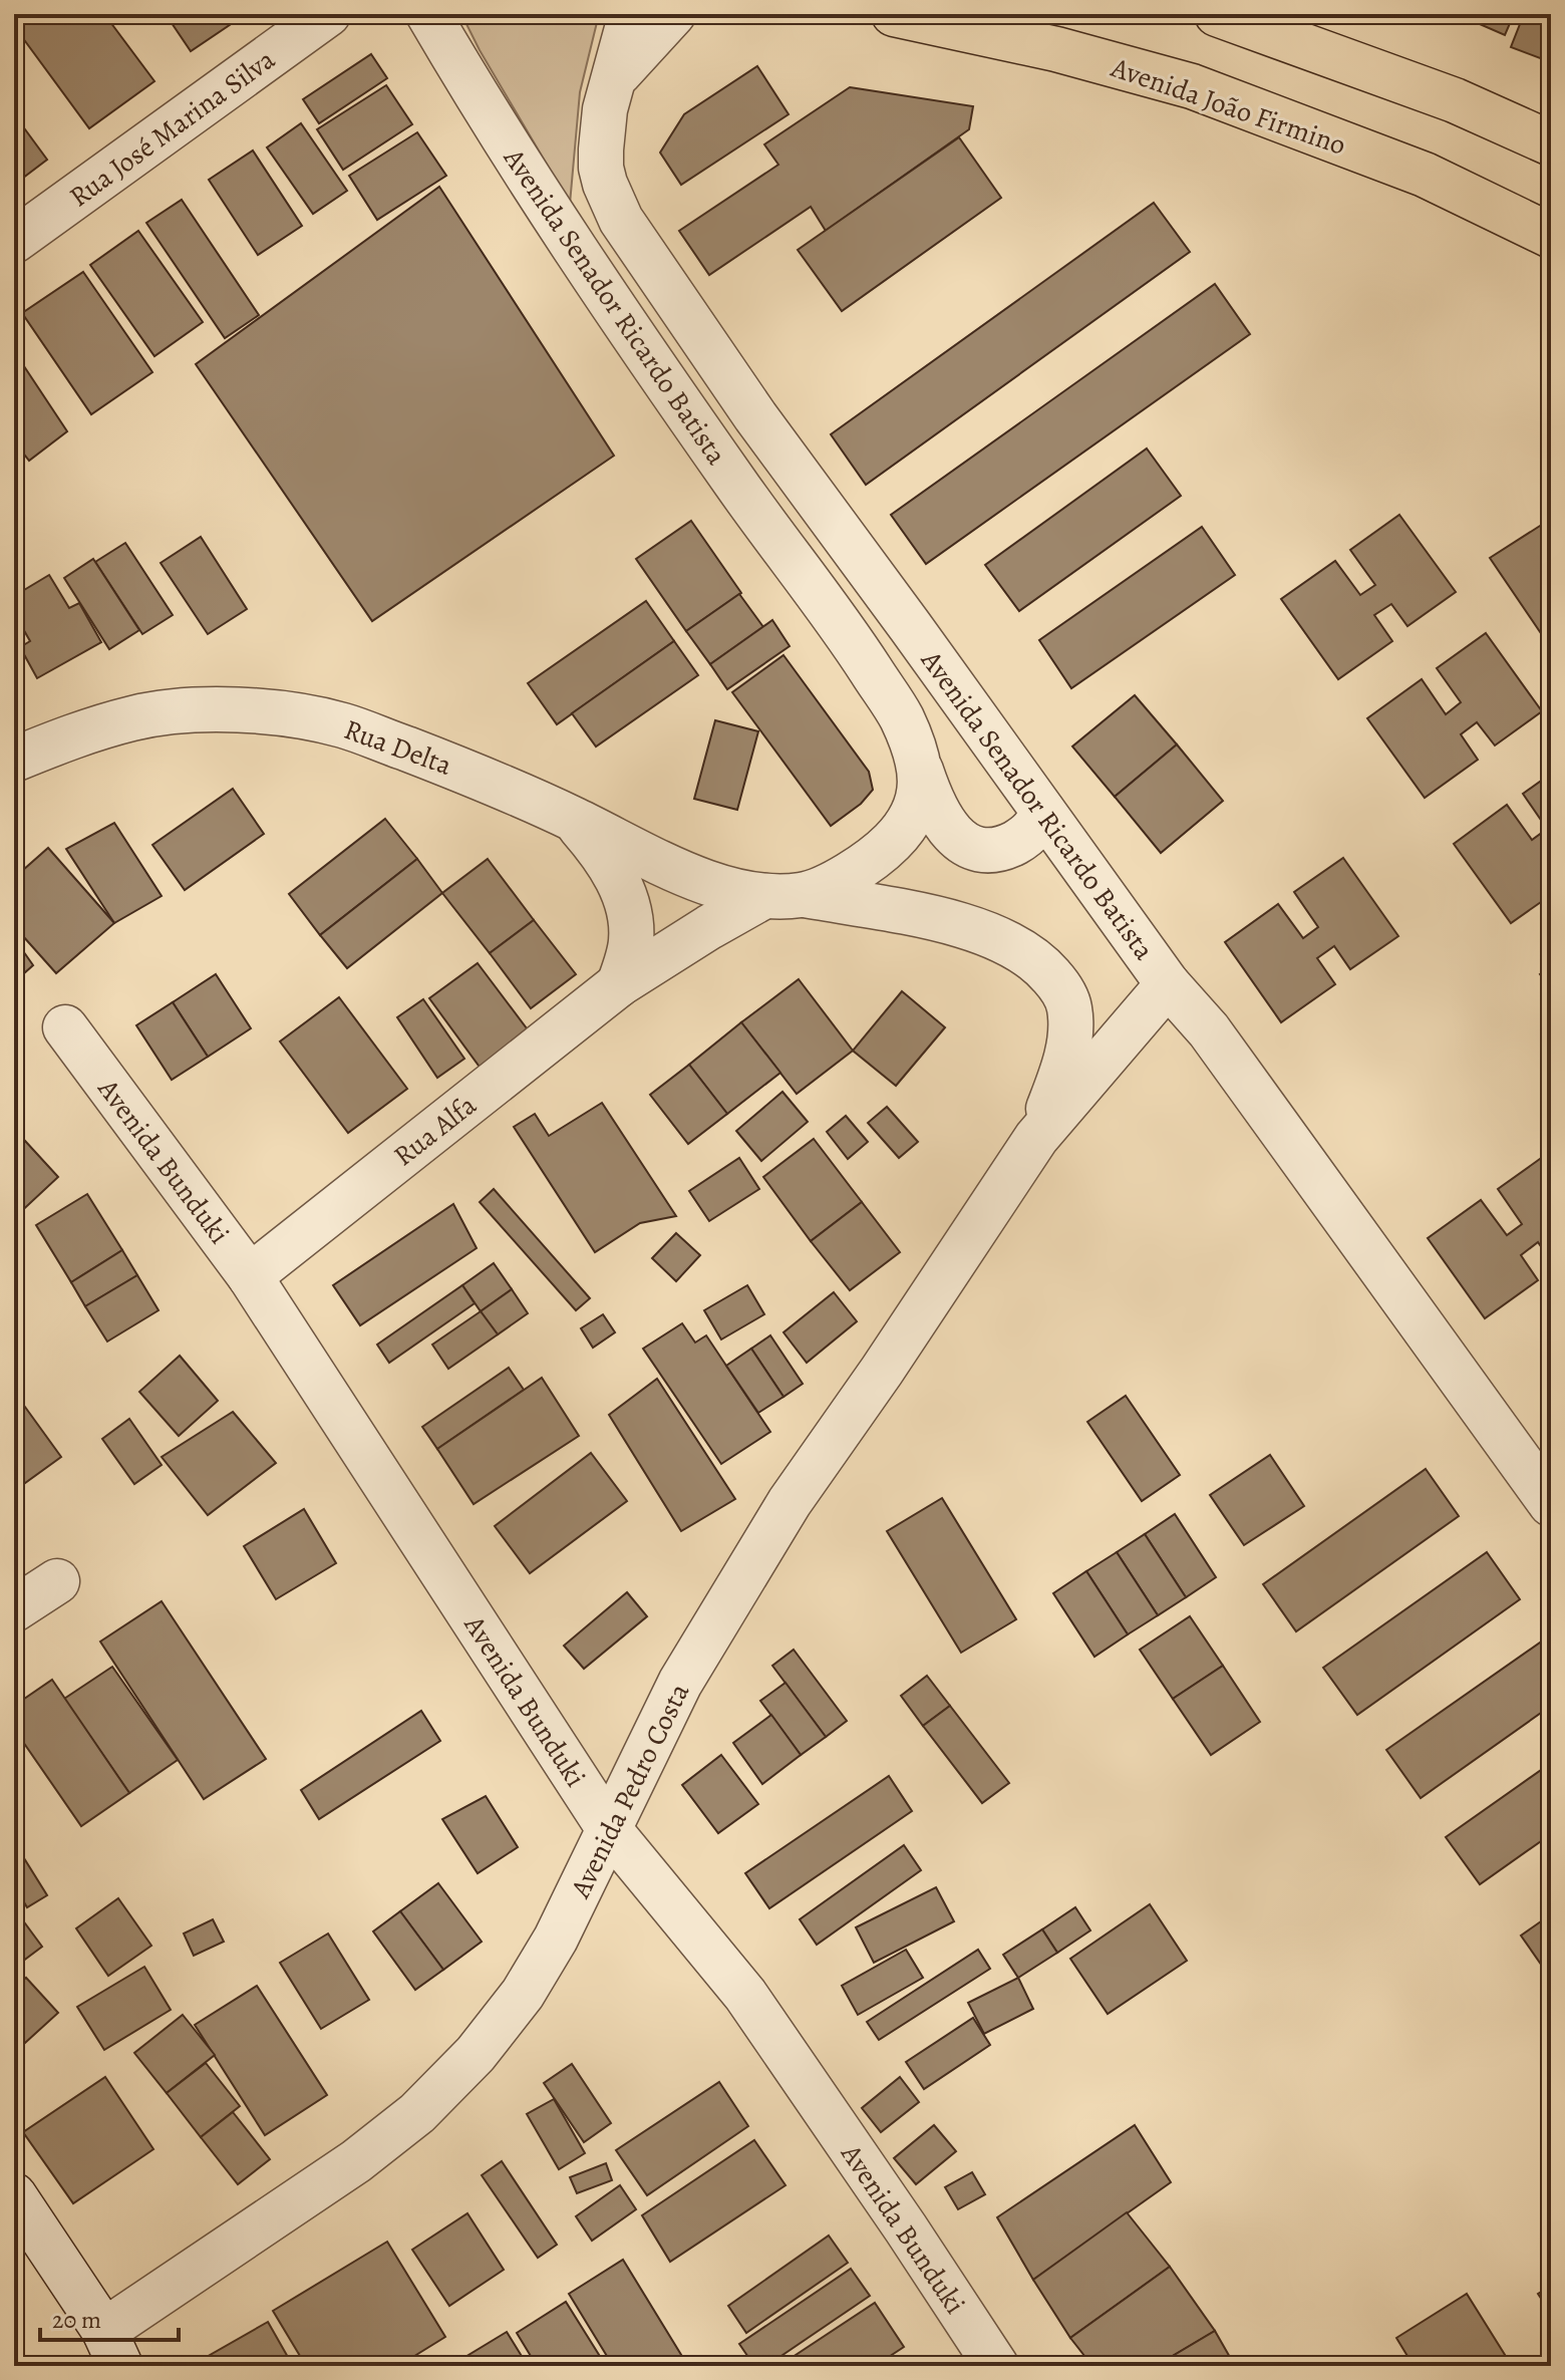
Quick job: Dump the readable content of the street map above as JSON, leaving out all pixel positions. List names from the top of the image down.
{
  "streets": {
    "main road": ["Avenida João Firmino"],
    "street": [
      "Rua José Marina Silva",
      "Avenida Senador Ricardo Batista",
      "Rua Delta",
      "Rua Alfa",
      "Avenida Bunduki",
      "Avenida Pedro Costa"
    ]
  },
  "crossings": [
    ["Rua Delta", "Rua Alfa"],
    ["Rua Delta", "Avenida Pedro Costa"],
    ["Rua Alfa", "Avenida Bunduki"],
    ["Avenida Bunduki", "Avenida Pedro Costa"]
  ],
  "scale_bar": "20 m"
}
